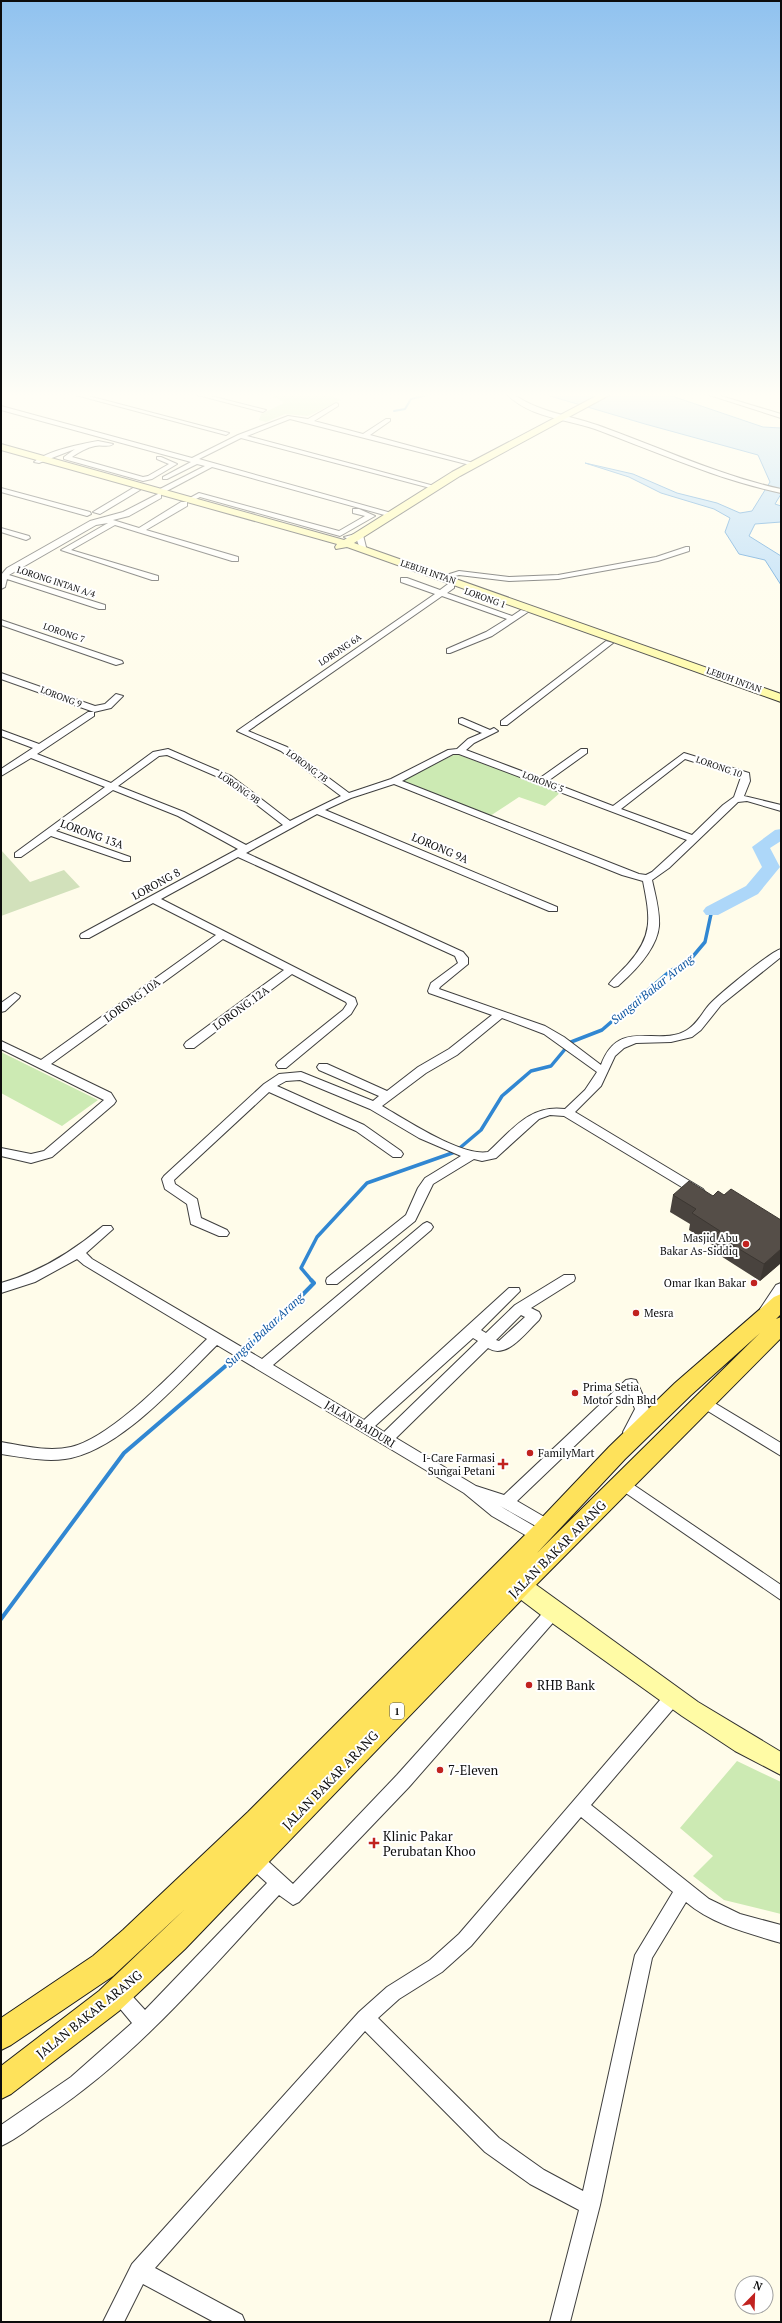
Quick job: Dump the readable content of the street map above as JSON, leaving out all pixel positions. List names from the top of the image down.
{
  "streets": {
    "main road": ["LEBUH INTAN", "JALAN BAKAR ARANG", "1"],
    "street": [
      "LORONG INTAN A/4",
      "LORONG 1",
      "LORONG 7",
      "LORONG 6A",
      "LORONG 9",
      "LORONG 7B",
      "LORONG 10",
      "LORONG 5",
      "LORONG 9B",
      "LORONG 13A",
      "LORONG 9A",
      "LORONG 8",
      "LORONG 10A",
      "LORONG 12A",
      "JALAN BAIDURI"
    ]
  },
  "crossings": [
    ["LEBUH INTAN", "LORONG 6A"],
    ["LORONG 1", "LORONG 6A"],
    ["LORONG 6A", "LORONG 7B"],
    ["LORONG 7B", "LORONG 8"],
    ["LORONG 10", "LORONG 5"],
    ["LORONG 9B", "LORONG 8"],
    ["LORONG 9A", "LORONG 8"],
    ["JALAN BAIDURI", "JALAN BAKAR ARANG"]
  ],
  "water": ["Sungai Bakar Arang"],
  "places": {
    "other": [
      "Masjid Abu Bakar As-Siddiq",
      "Omar Ikan Bakar",
      "Mesra",
      "Prima Setia Motor Sdn Bhd",
      "FamilyMart",
      "RHB Bank",
      "7-Eleven"
    ],
    "health": ["I-Care Farmasi Sungai Petani", "Klinic Pakar Perubatan Khoo"]
  },
  "north": "top right"
}
